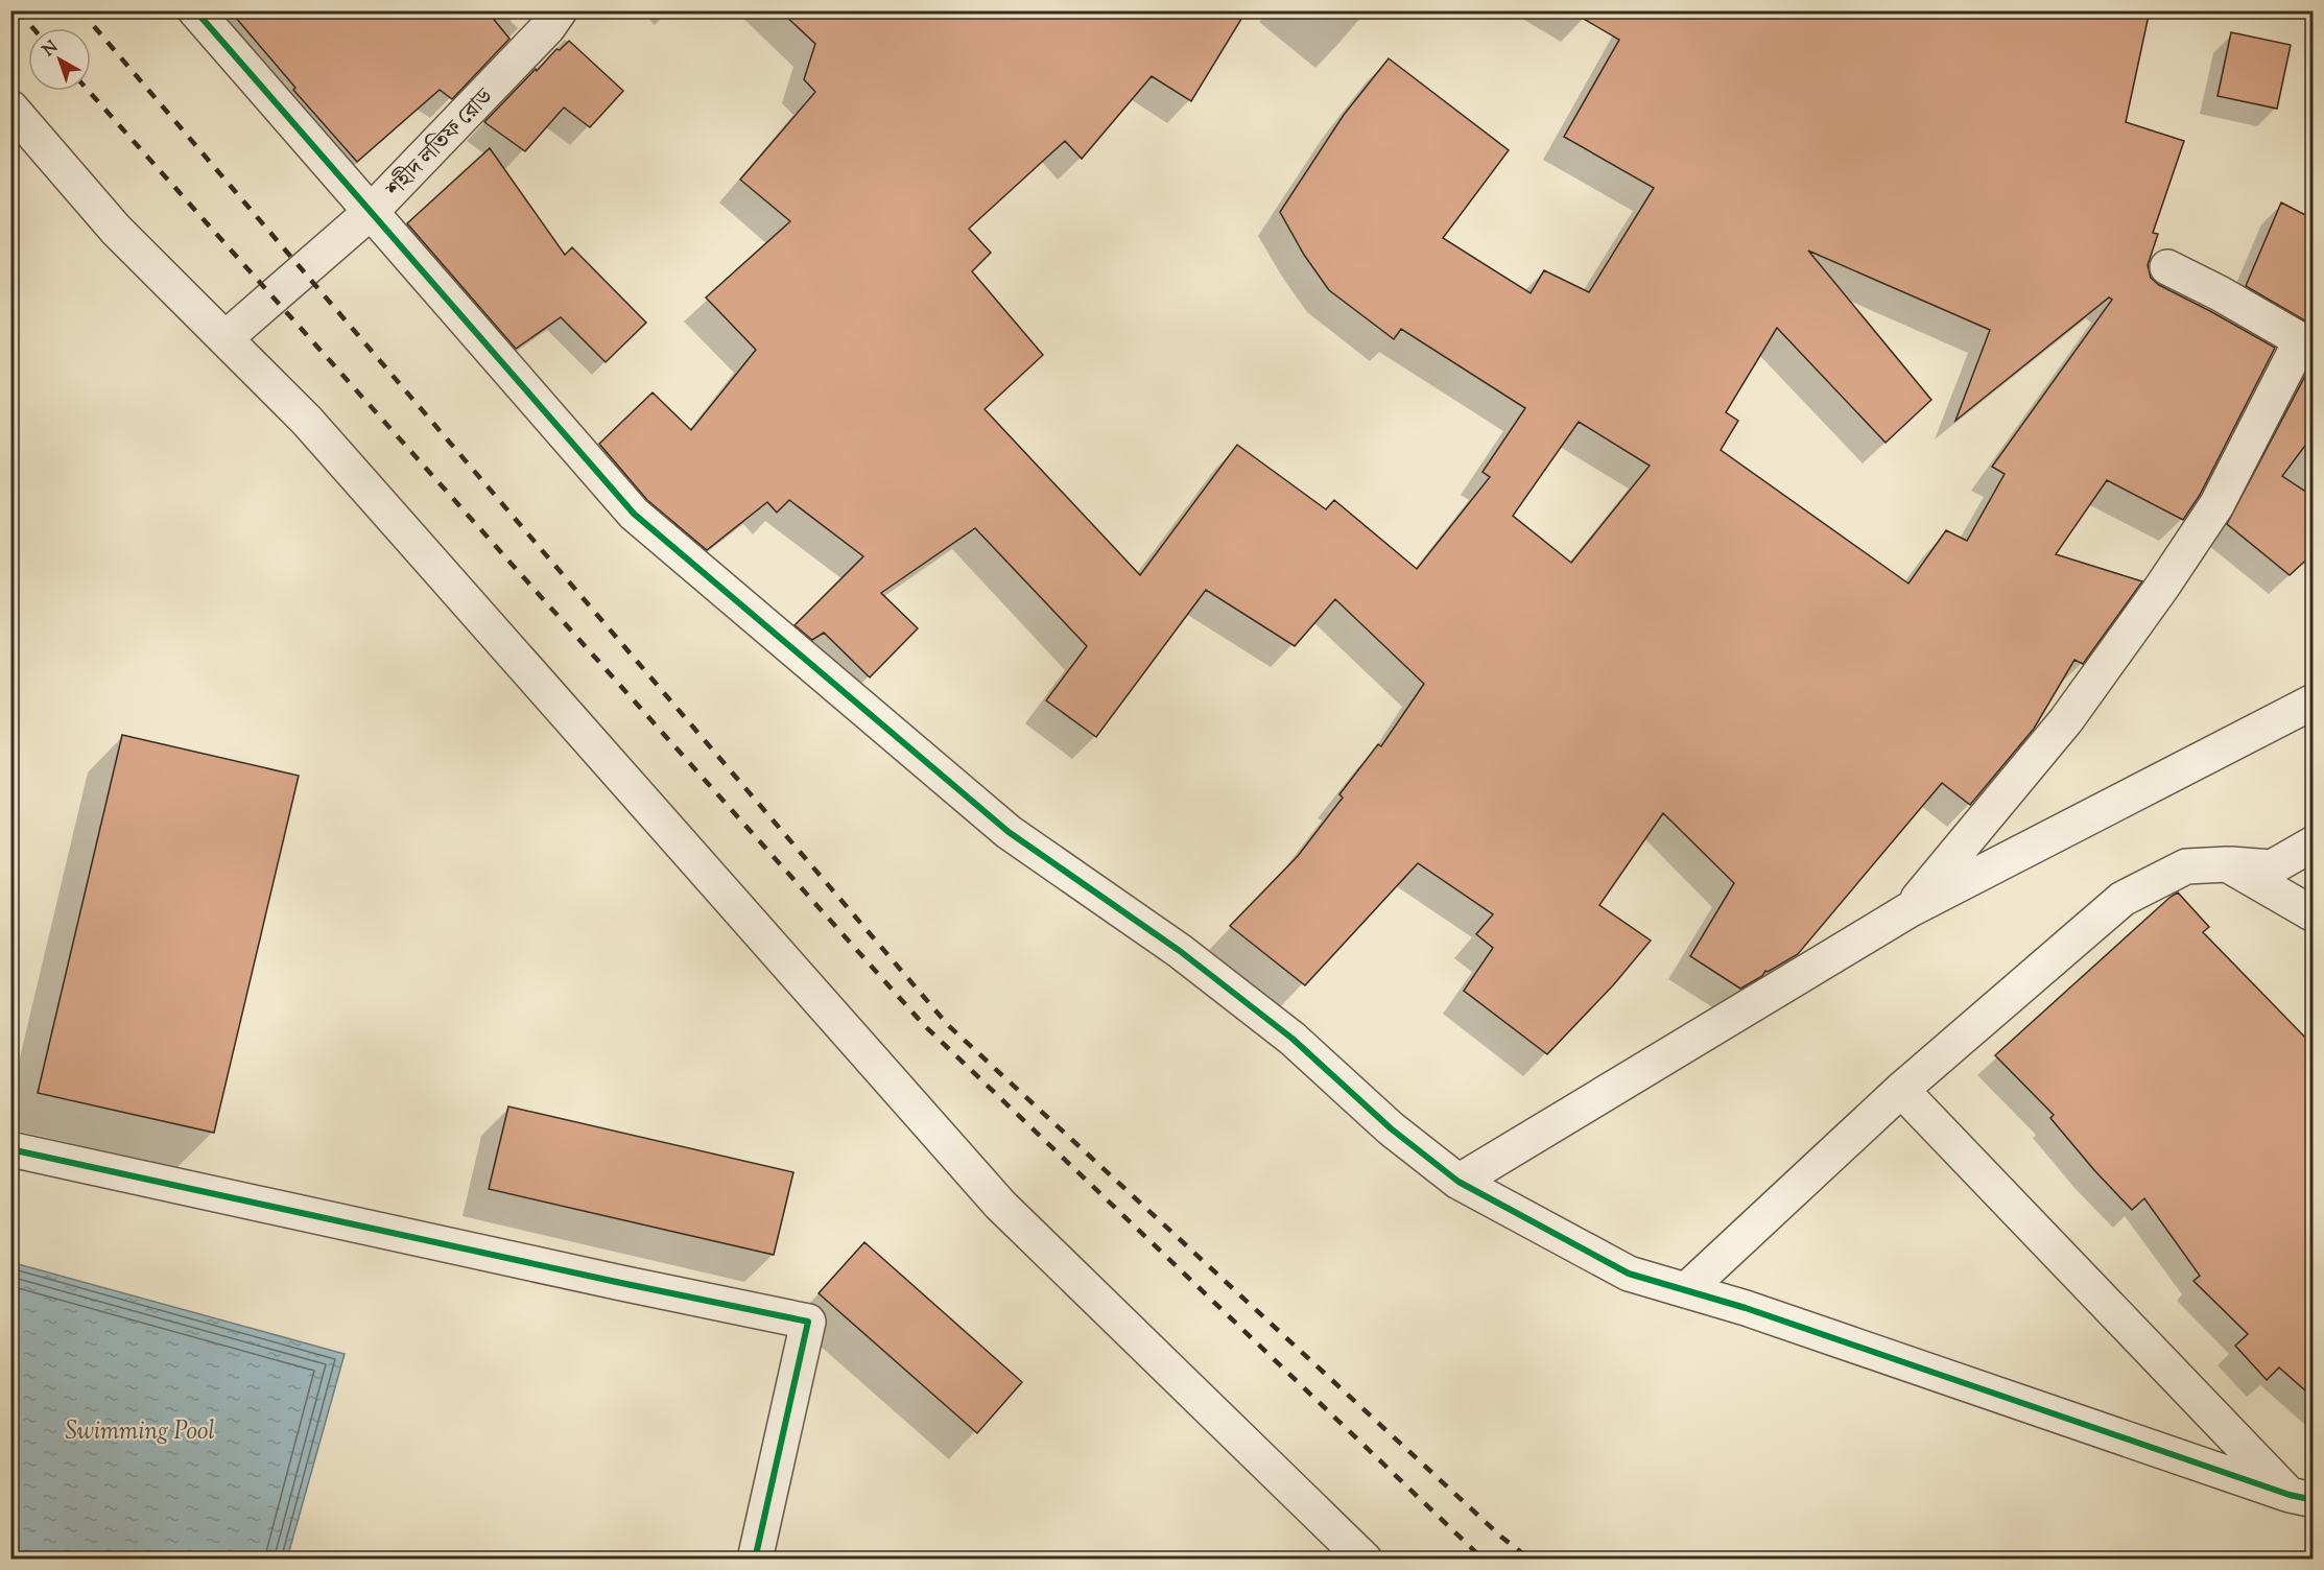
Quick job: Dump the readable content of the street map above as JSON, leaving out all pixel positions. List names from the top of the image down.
{
  "streets": {
    "street": ["শহীদ লতিফ রোড"]
  },
  "water": ["Swimming Pool"],
  "north": "top left"
}
